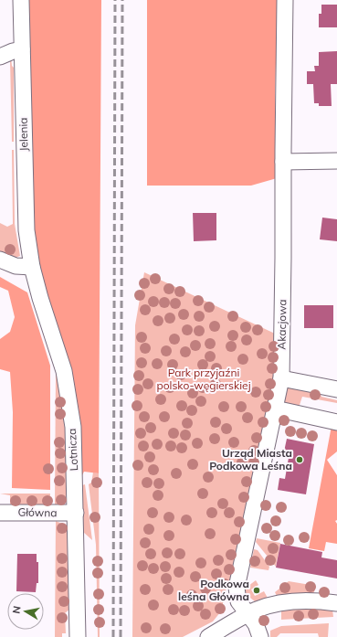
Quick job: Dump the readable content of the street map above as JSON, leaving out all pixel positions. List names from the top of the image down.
{
  "streets": {
    "street": [
      "Jelenia",
      "Akacjowa",
      "Lotnicza",
      "Główna"
    ]
  },
  "crossings": [
    ["Jelenia", "Lotnicza"],
    ["Lotnicza", "Główna"]
  ],
  "parks": ["Park przyjaźni polsko-węgierskiej"],
  "places": ["Urząd Miasta Podkowa Leśna", "Podkowa leśna Główna"],
  "north": "left"
}
